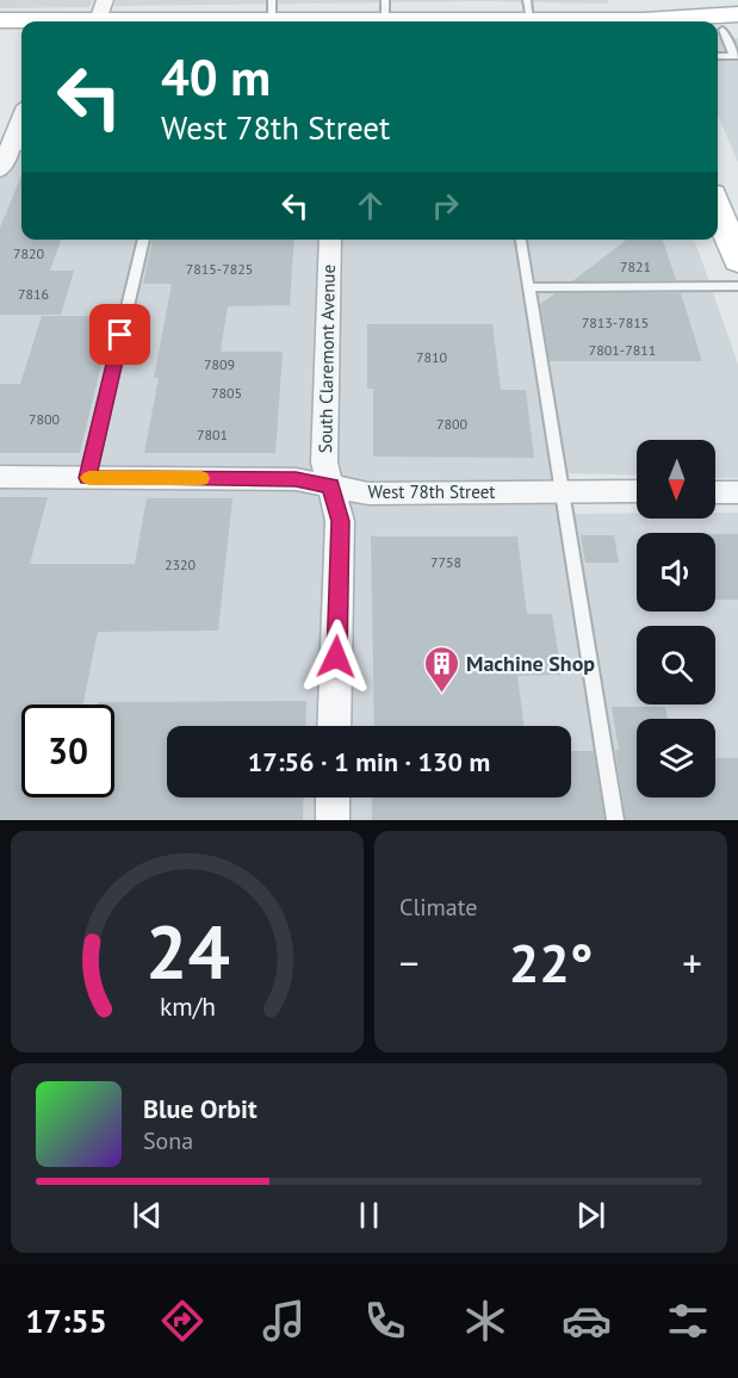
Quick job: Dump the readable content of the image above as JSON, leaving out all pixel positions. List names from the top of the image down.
{
  "streets": {
    "street": ["South Claremont Avenue", "West 78th Street"]
  },
  "crossings": [
    ["South Claremont Avenue", "West 78th Street"]
  ],
  "places": {
    "building": ["Machine Shop"]
  },
  "house_numbers": [
    "7820",
    "7821",
    "7815-7825",
    "7816",
    "7813-7815",
    "7801-7811",
    "7810",
    "7809",
    "7805",
    "7800",
    "7800",
    "7801",
    "7758",
    "2320"
  ],
  "north": "bottom",
  "page": {
    "turn": ["40 m", "West 78th Street"],
    "limit": "30",
    "trip": "17:56 · 1 min · 130 m",
    "tile": "Climate",
    "heat": ["−", "22°", "+"],
    "song": ["Blue Orbit", "Sona"],
    "tabs": "17:55",
    "gauge": ["24", "km/h"]
  }
}
